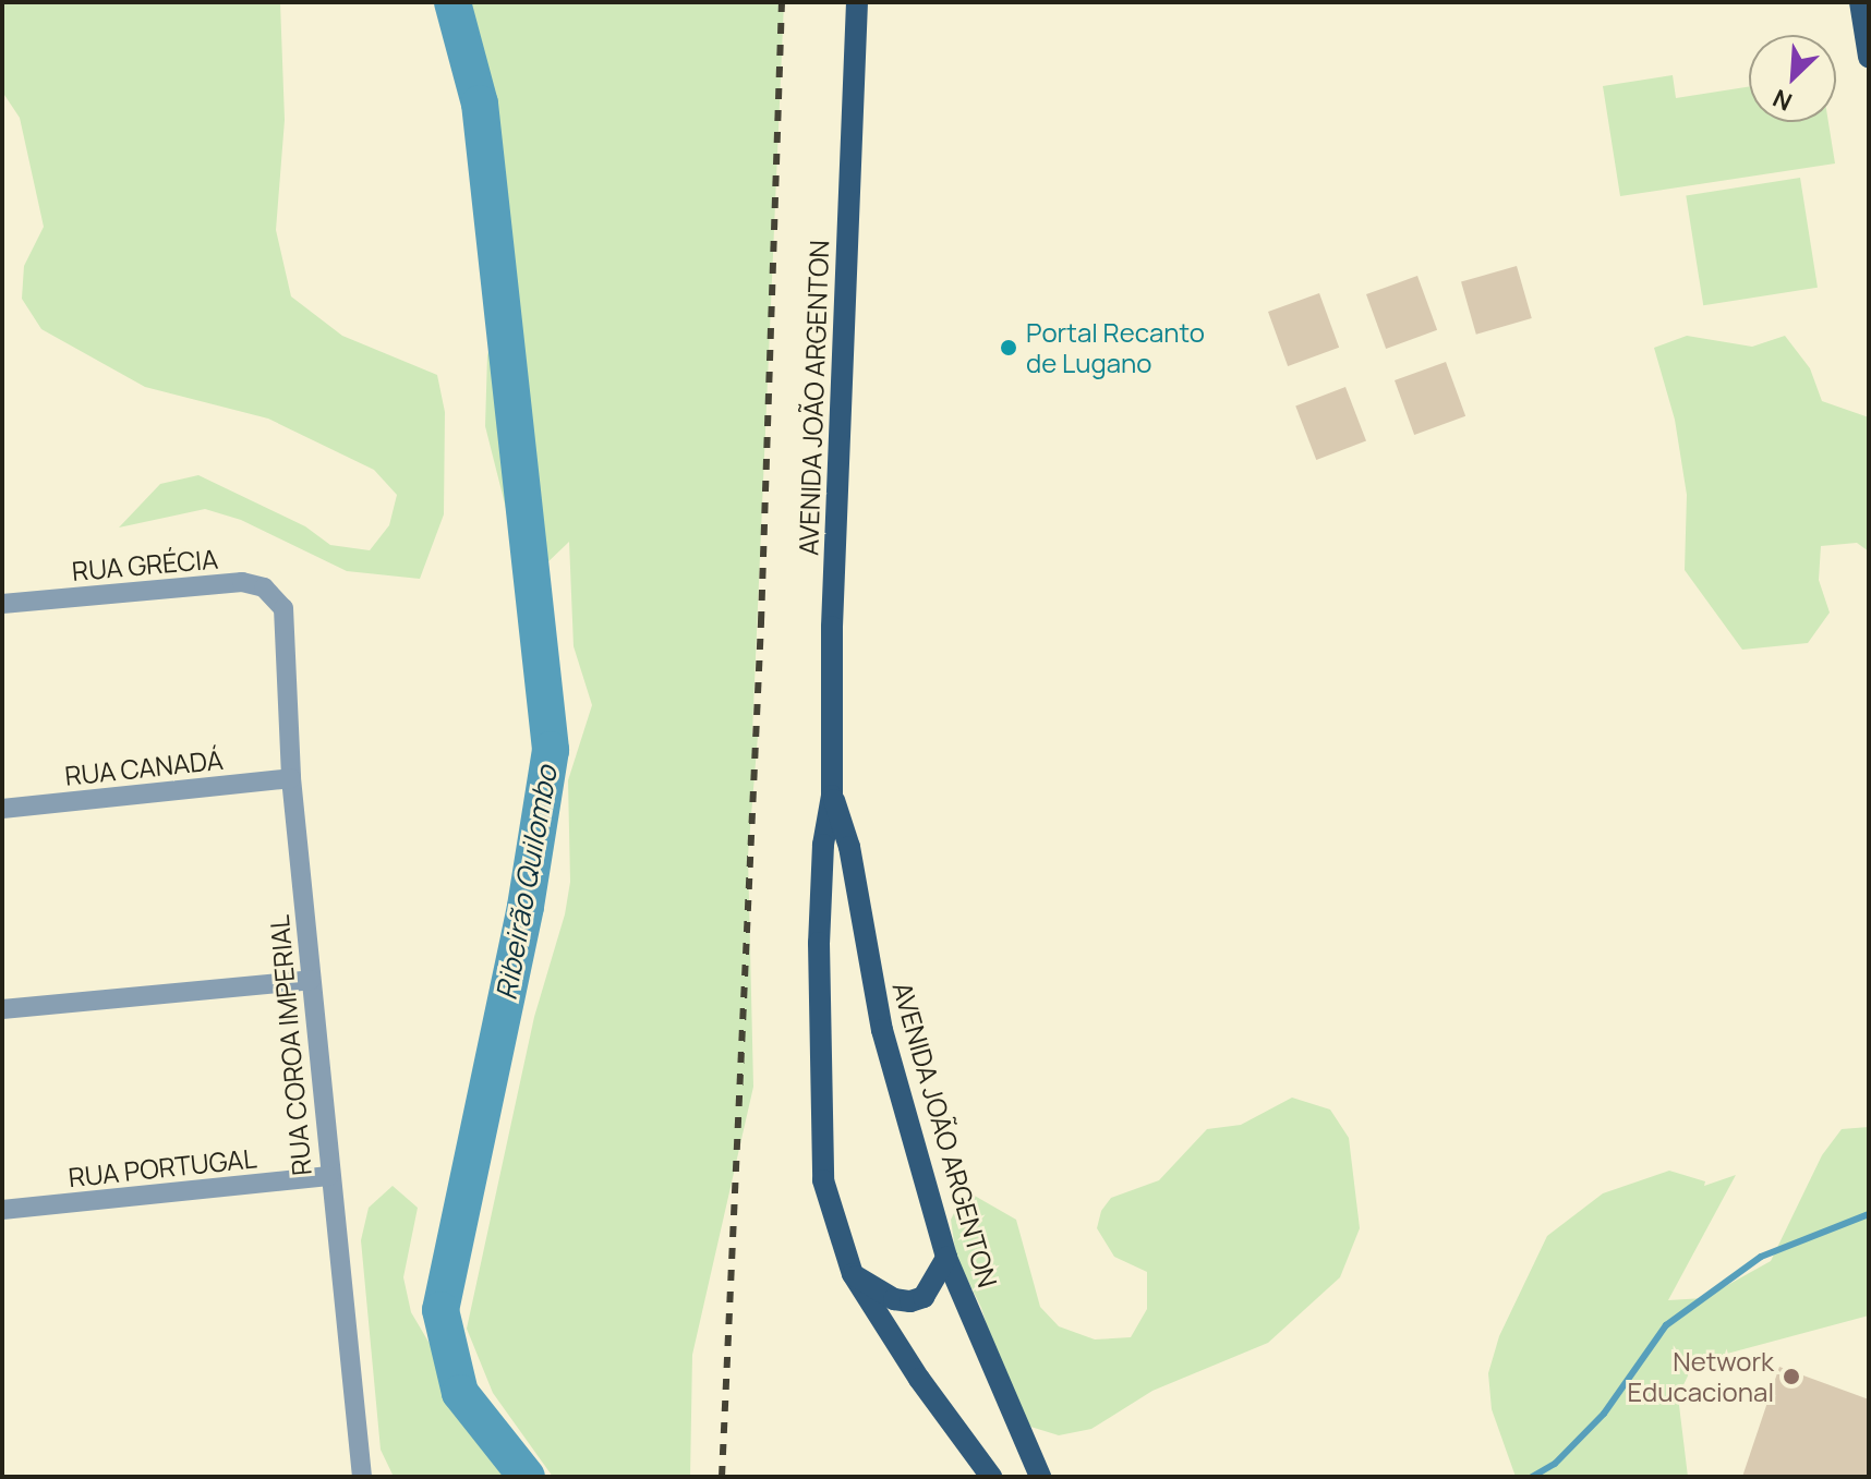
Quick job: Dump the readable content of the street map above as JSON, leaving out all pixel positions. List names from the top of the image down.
{
  "streets": {
    "main road": ["AVENIDA JOÃO ARGENTON"],
    "street": [
      "RUA GRÉCIA",
      "RUA CANADÁ",
      "RUA COROA IMPERIAL",
      "RUA PORTUGAL"
    ]
  },
  "crossings": [
    ["RUA GRÉCIA", "RUA COROA IMPERIAL"],
    ["RUA CANADÁ", "RUA COROA IMPERIAL"],
    ["RUA COROA IMPERIAL", "RUA PORTUGAL"]
  ],
  "water": ["Ribeirão Quilombo"],
  "places": ["Portal Recanto de Lugano", "Network Educacional"],
  "north": "bottom left"
}
